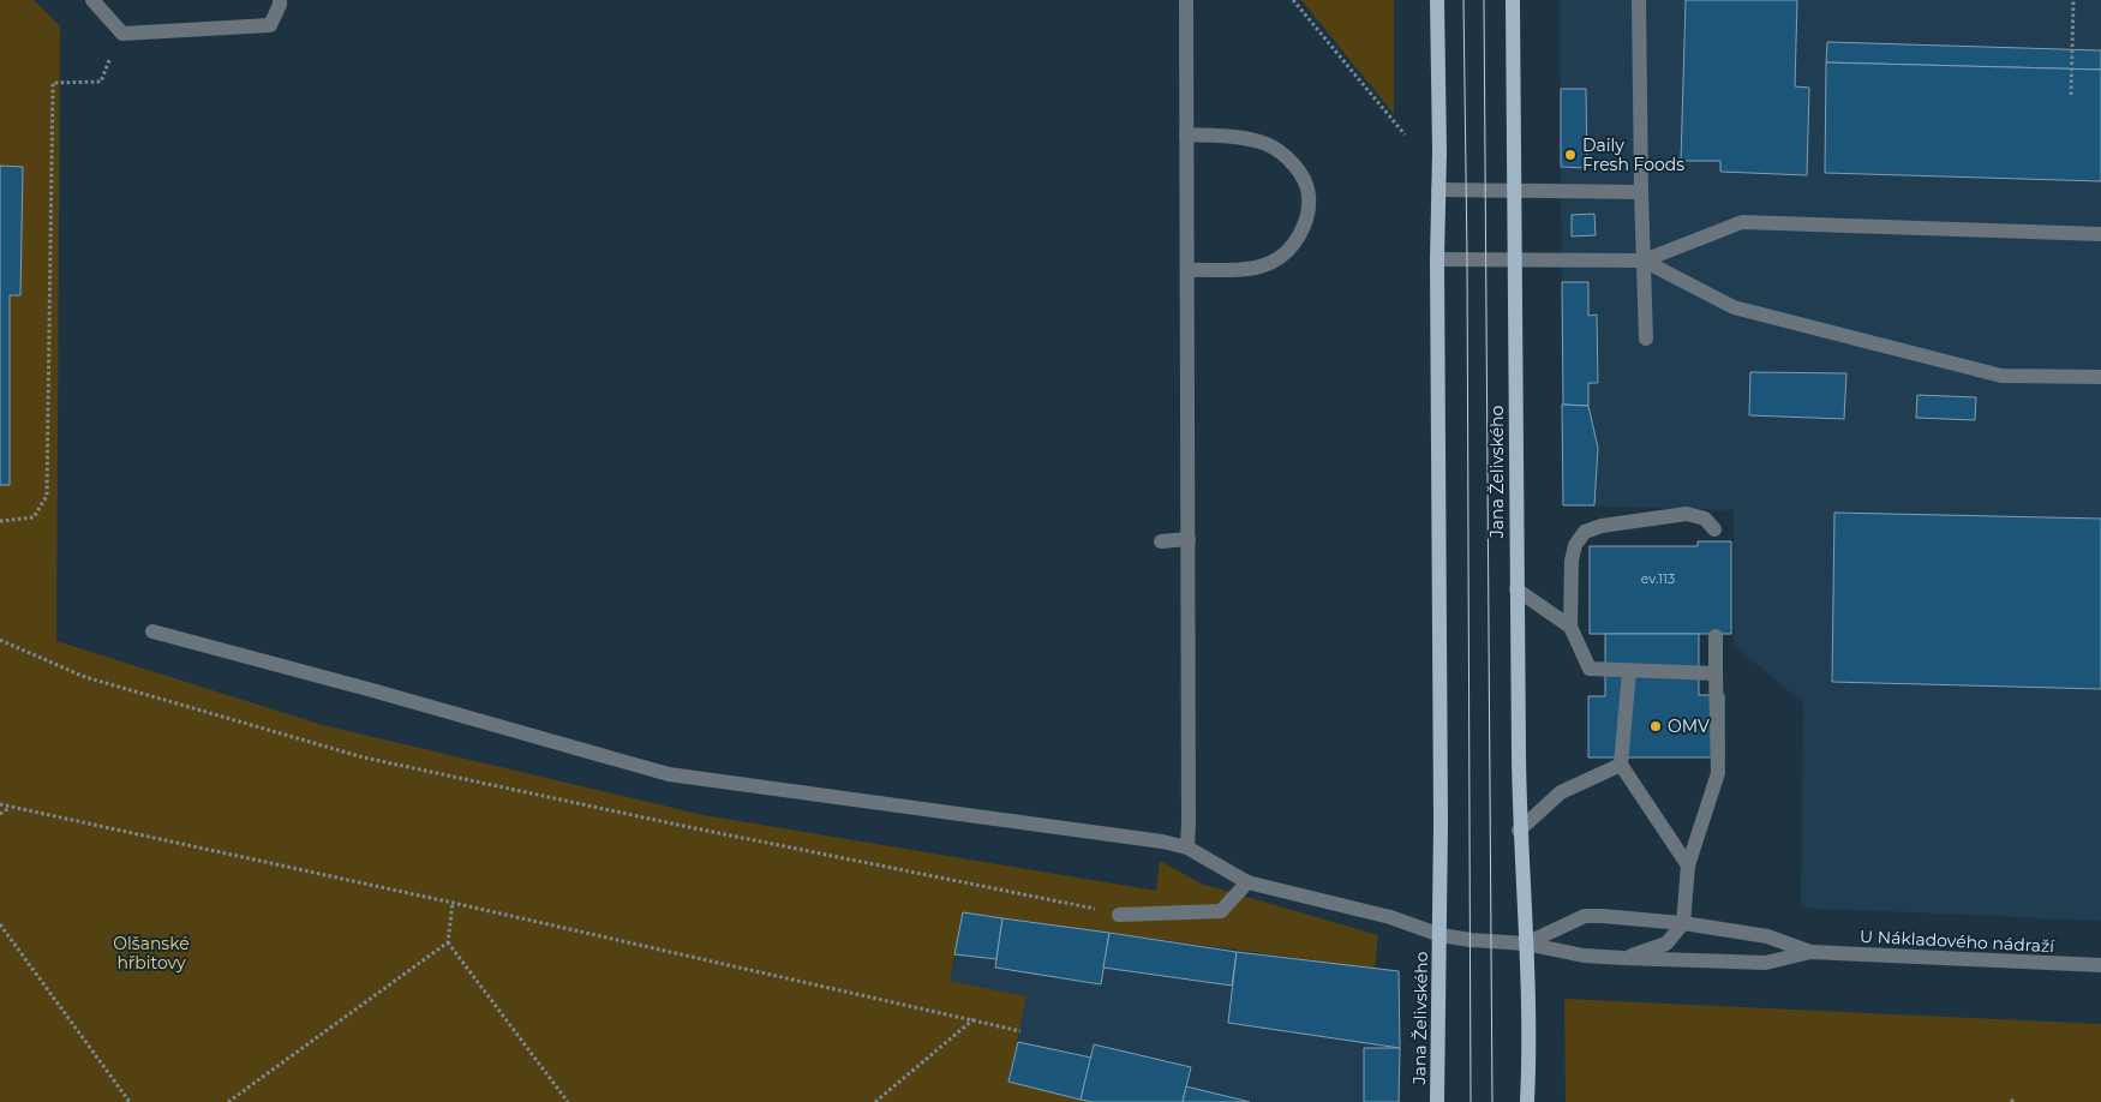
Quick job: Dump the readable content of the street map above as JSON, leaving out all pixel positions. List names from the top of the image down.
{
  "streets": {
    "main road": ["Jana Želivského"],
    "street": ["U Nákladového nádraží"]
  },
  "crossings": [
    ["Jana Želivského", "U Nákladového nádraží"]
  ],
  "parks": ["Olšanské hřbitovy"],
  "places": ["Daily Fresh Foods", "OMV"],
  "house_numbers": ["ev.113"]
}
